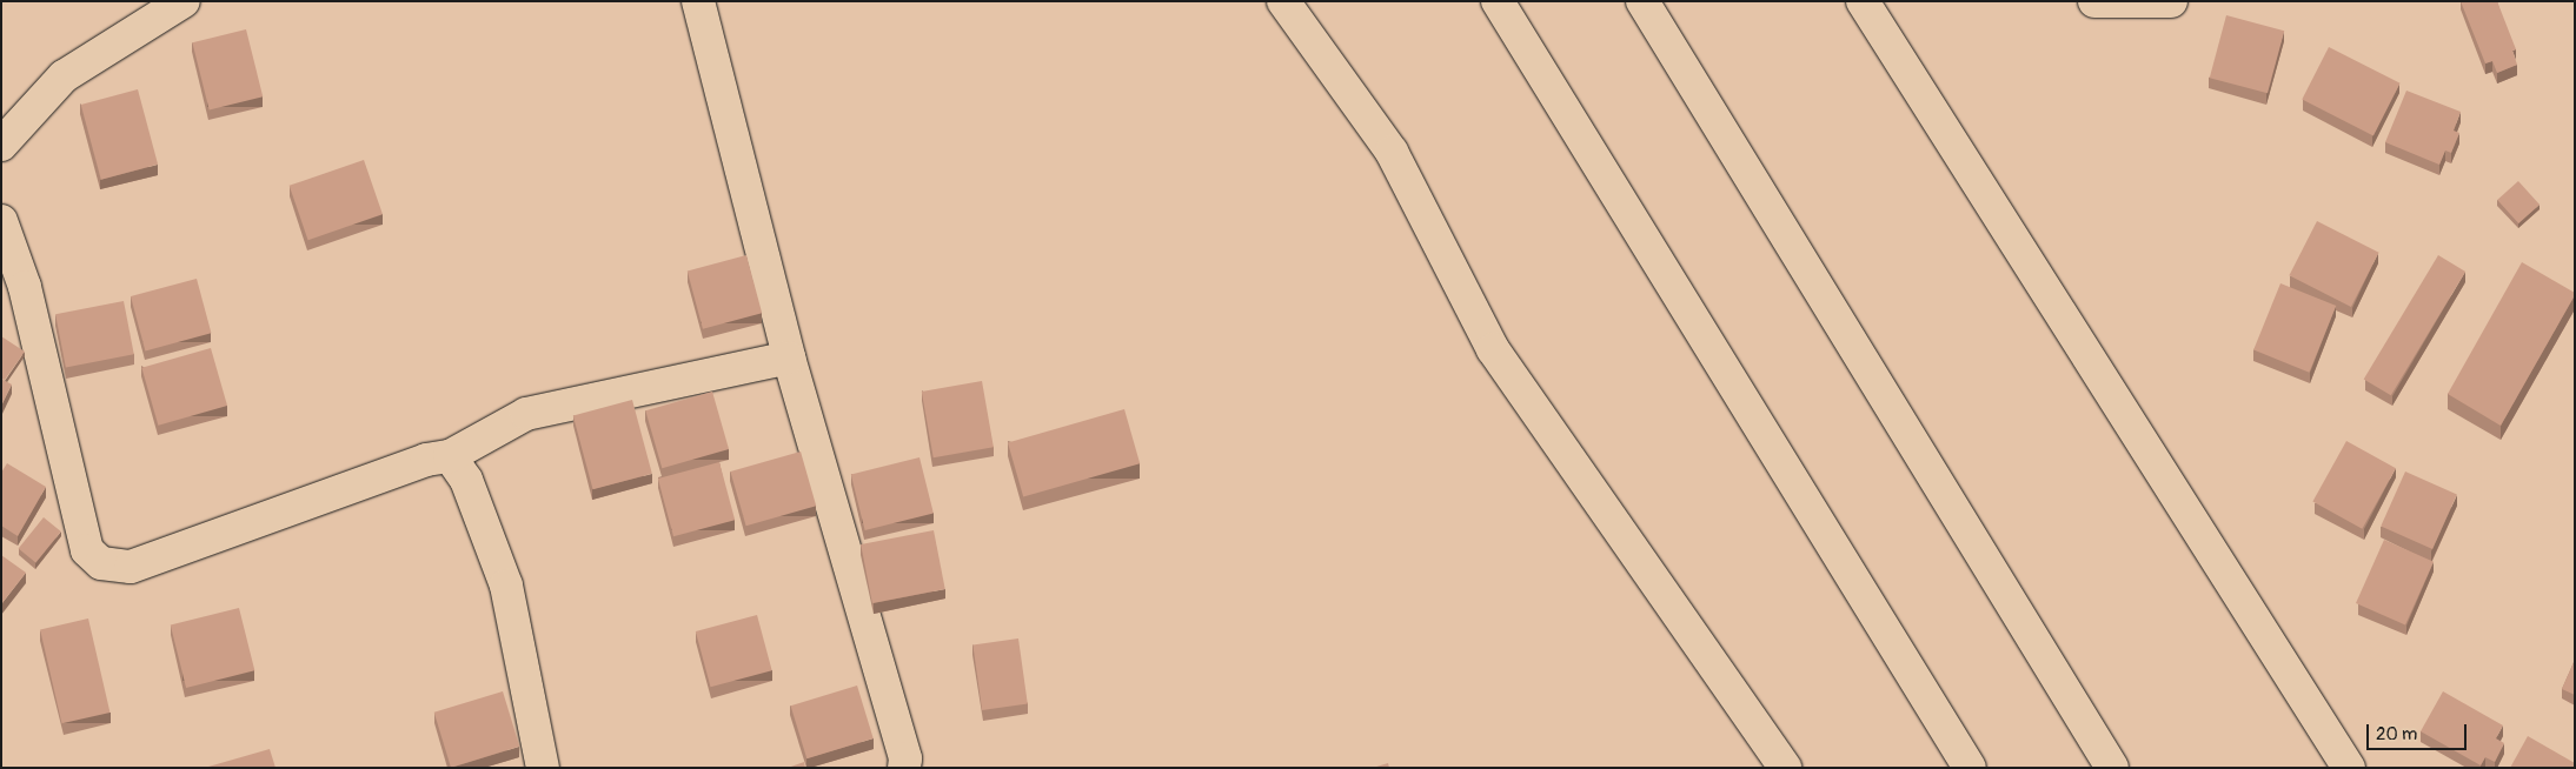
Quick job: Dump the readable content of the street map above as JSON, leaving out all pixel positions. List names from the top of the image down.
{
  "scale_bar": "20 m"
}
